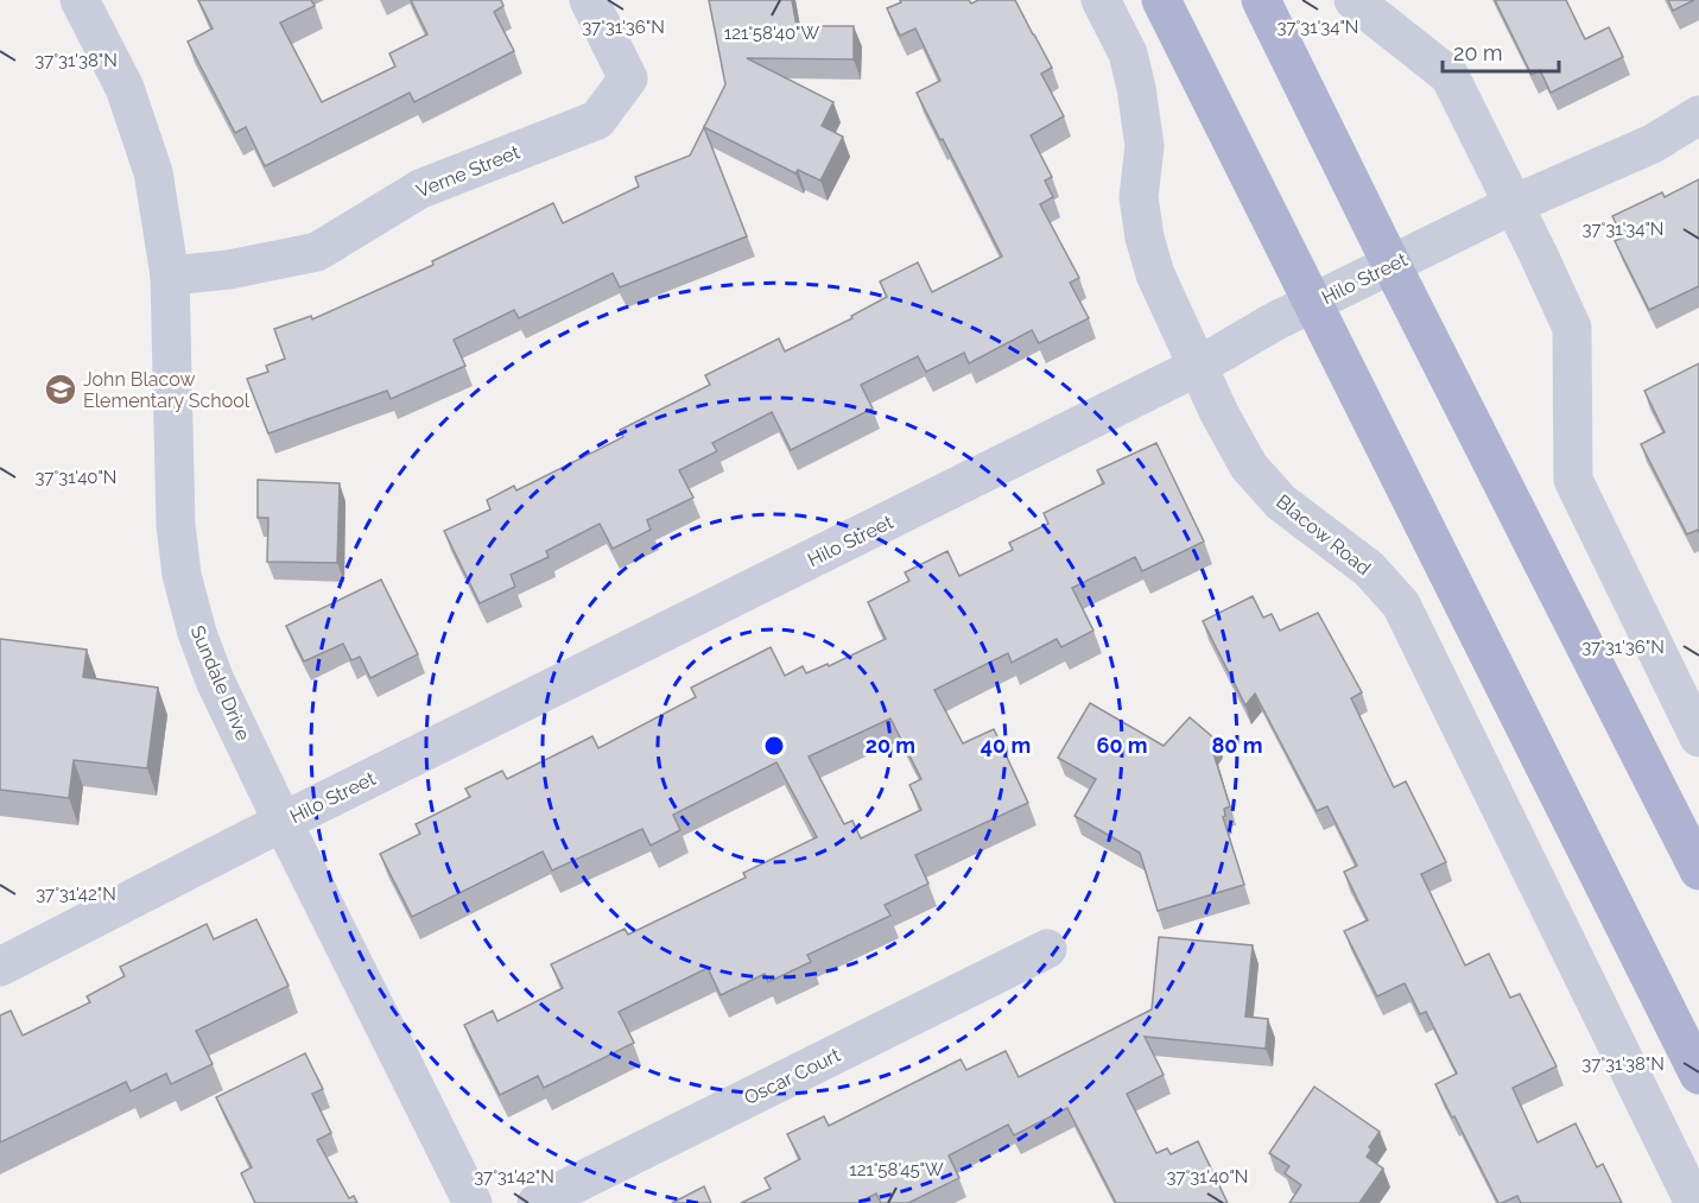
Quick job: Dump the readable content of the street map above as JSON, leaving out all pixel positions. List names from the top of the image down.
{
  "streets": {
    "street": [
      "Verne Street",
      "Hilo Street",
      "Blacow Road",
      "Sundale Drive",
      "Oscar Court"
    ]
  },
  "crossings": [
    ["Verne Street", "Sundale Drive"],
    ["Hilo Street", "Blacow Road"],
    ["Hilo Street", "Sundale Drive"]
  ],
  "places": {
    "school or university": ["John Blacow Elementary School"]
  },
  "scale_bar": "20 m",
  "coordinates": [
    "37°31'36\"N",
    "37°31'34\"N",
    "121°58'40\"W",
    "37°31'38\"N",
    "37°31'40\"N",
    "37°31'42\"N",
    "121°58'45\"W"
  ],
  "rings": [
    "20 m",
    "40 m",
    "60 m",
    "80 m"
  ]
}
